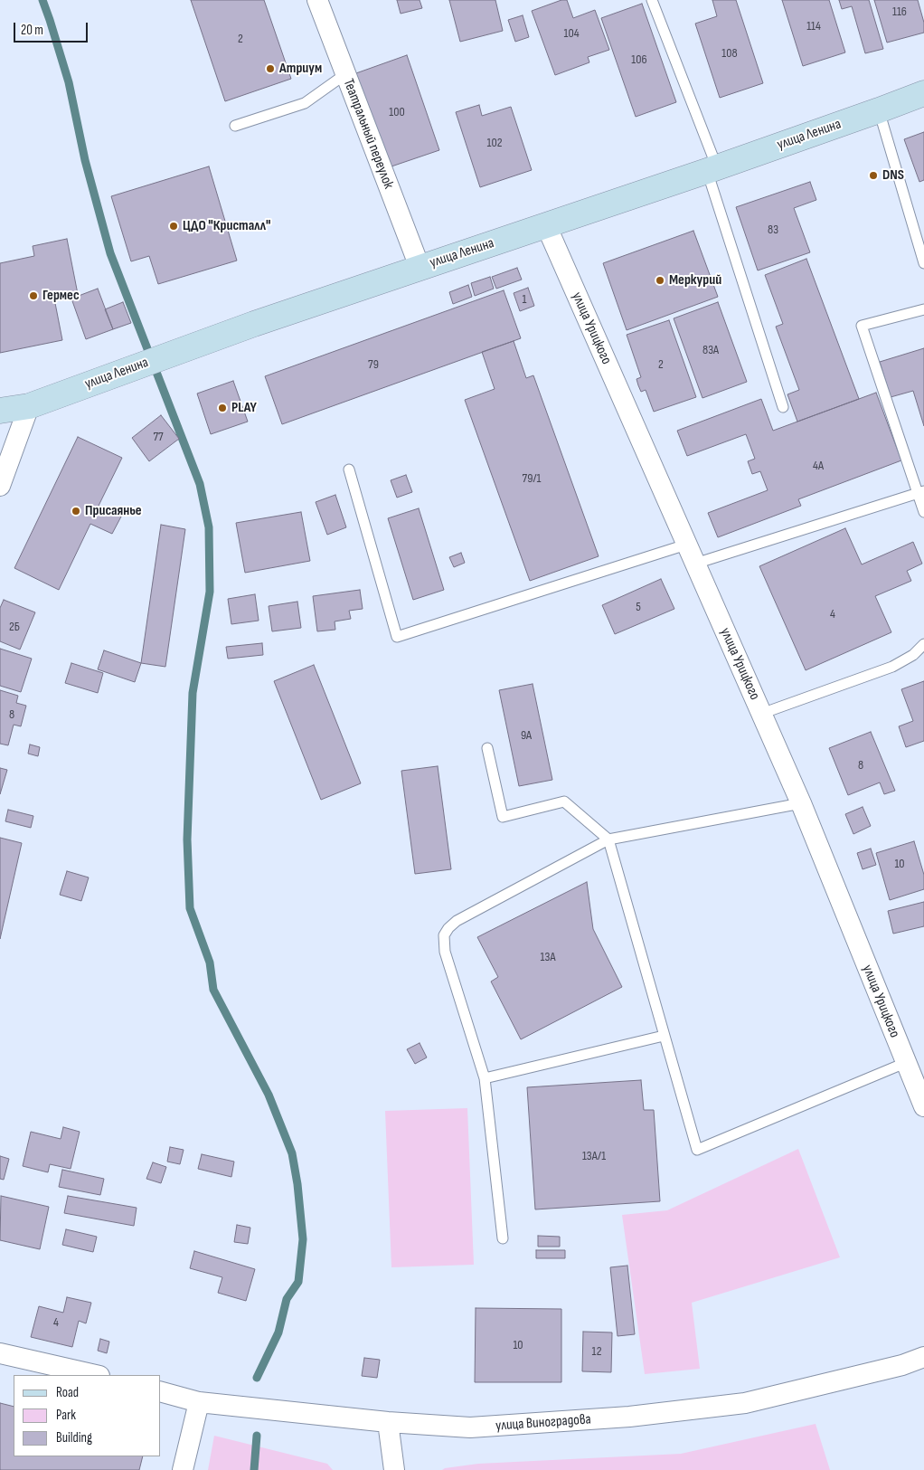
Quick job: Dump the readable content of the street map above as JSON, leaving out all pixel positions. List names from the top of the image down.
{
  "streets": {
    "main road": ["улица Ленина"],
    "street": ["Театральный переулок", "улица Урицкого", "улица Виноградова"]
  },
  "crossings": [
    ["Театральный переулок", "улица Ленина"],
    ["улица Ленина", "улица Урицкого"]
  ],
  "places": [
    "Атриум",
    "DNS",
    "ЦДО \"Кристалл\"",
    "Меркурий",
    "Гермес",
    "PLAY",
    "Присаянье"
  ],
  "house_numbers": [
    "116",
    "114",
    "104",
    "2",
    "108",
    "106",
    "100",
    "102",
    "83",
    "1",
    "83А",
    "79",
    "2",
    "77",
    "4А",
    "79/1",
    "5",
    "4",
    "2Б",
    "8",
    "9А",
    "8",
    "10",
    "13А",
    "13А/1",
    "4",
    "10",
    "12"
  ],
  "legend": ["Road", "Park", "Building"],
  "scale_bar": "20 m"
}
